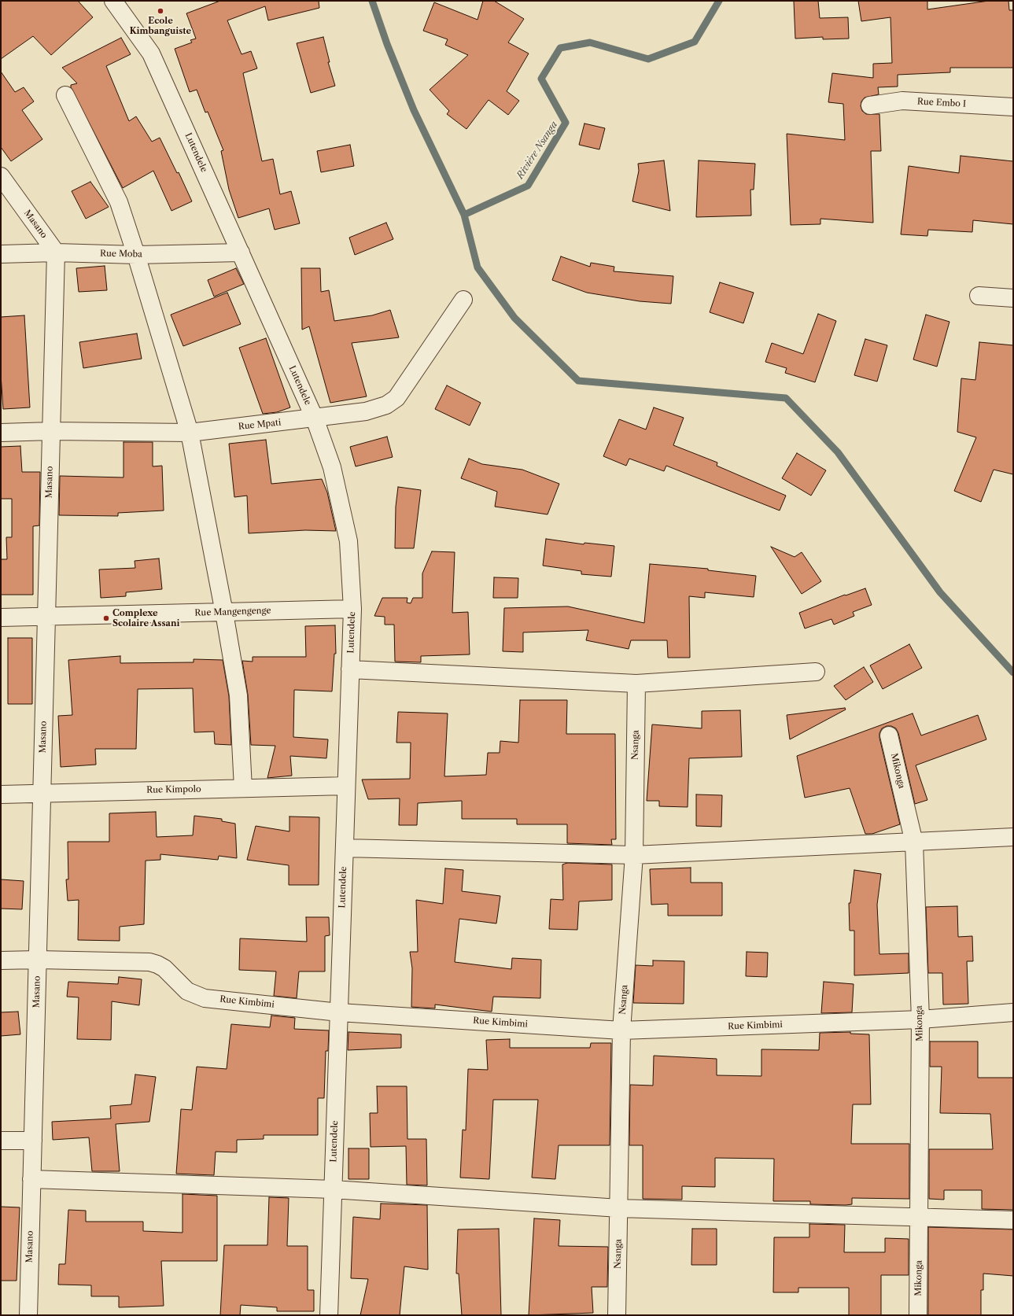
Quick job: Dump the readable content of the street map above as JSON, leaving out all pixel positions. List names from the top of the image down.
{
  "streets": {
    "street": [
      "Rue Embo I",
      "Lutendele",
      "Masano",
      "Rue Moba",
      "Rue Mpati",
      "Rue Mangengenge",
      "Nsanga",
      "Mikonga",
      "Rue Kimpolo",
      "Rue Kimbimi"
    ]
  },
  "crossings": [
    ["Lutendele", "Rue Moba"],
    ["Lutendele", "Rue Mpati"],
    ["Lutendele", "Rue Mangengenge"],
    ["Lutendele", "Rue Kimpolo"],
    ["Lutendele", "Rue Kimbimi"],
    ["Masano", "Rue Moba"],
    ["Masano", "Rue Mpati"],
    ["Masano", "Rue Mangengenge"],
    ["Masano", "Rue Kimpolo"],
    ["Masano", "Rue Kimbimi"],
    ["Nsanga", "Rue Kimbimi"],
    ["Mikonga", "Rue Kimbimi"]
  ],
  "water": ["Rivière Nsanga"],
  "places": ["Ecole Kimbanguiste", "Complexe Scolaire Assani"]
}
